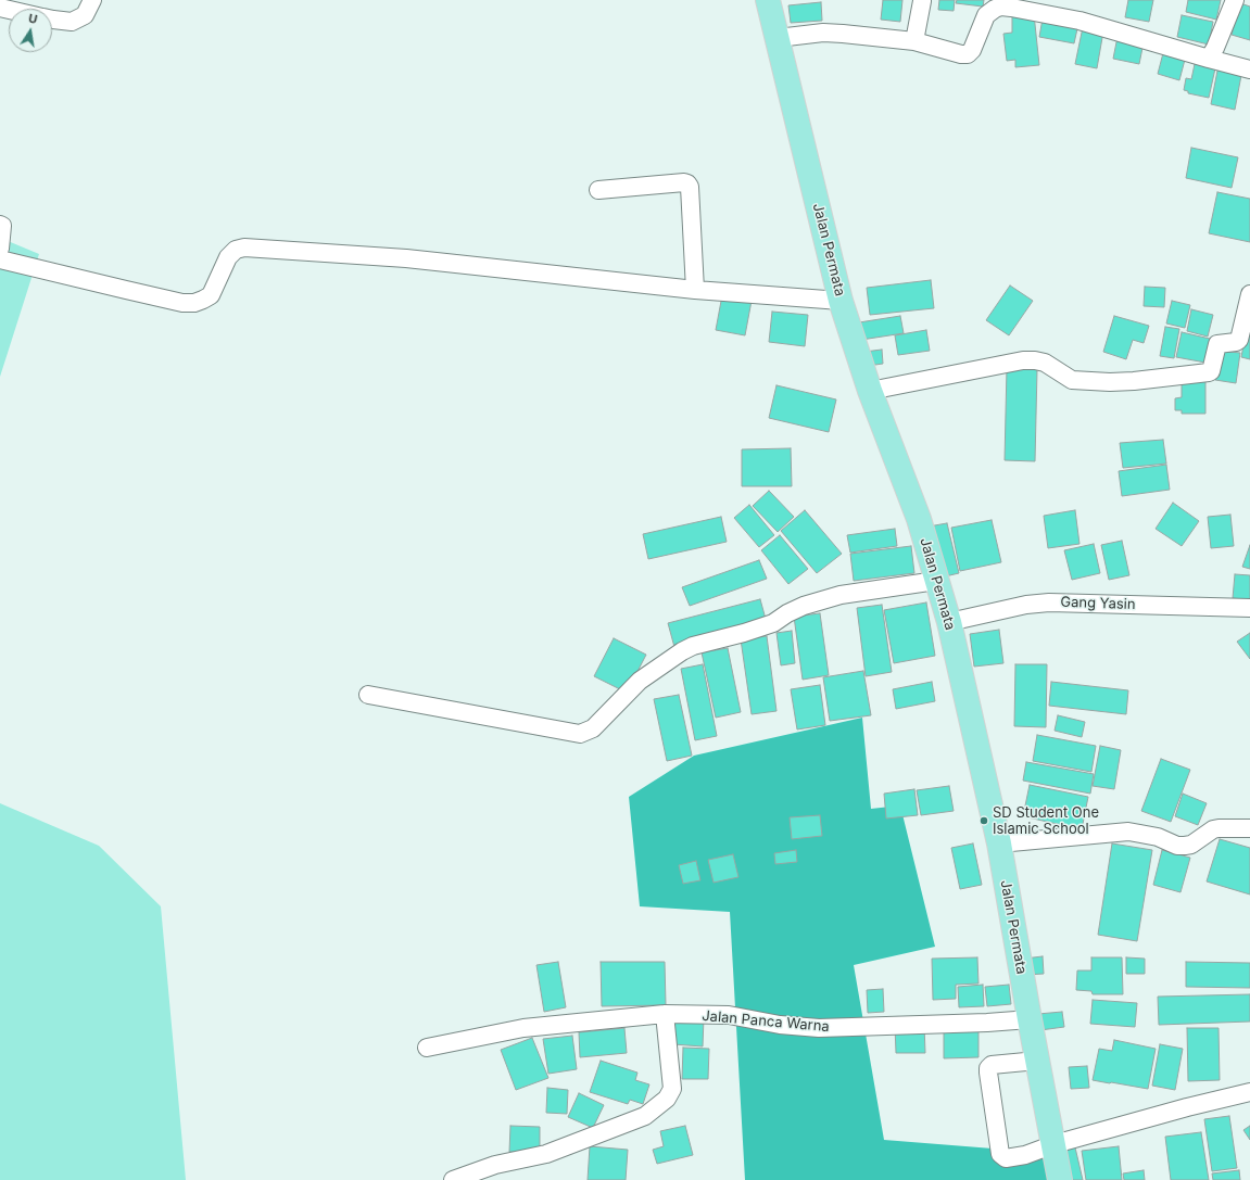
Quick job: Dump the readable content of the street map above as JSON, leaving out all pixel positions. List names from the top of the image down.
{
  "streets": {
    "main road": ["Jalan Permata"],
    "street": ["Gang Yasin", "Jalan Panca Warna"]
  },
  "crossings": [
    ["Jalan Permata", "Gang Yasin"],
    ["Jalan Permata", "Jalan Panca Warna"]
  ],
  "places": ["SD Student One Islamic School"],
  "north": "top"
}
